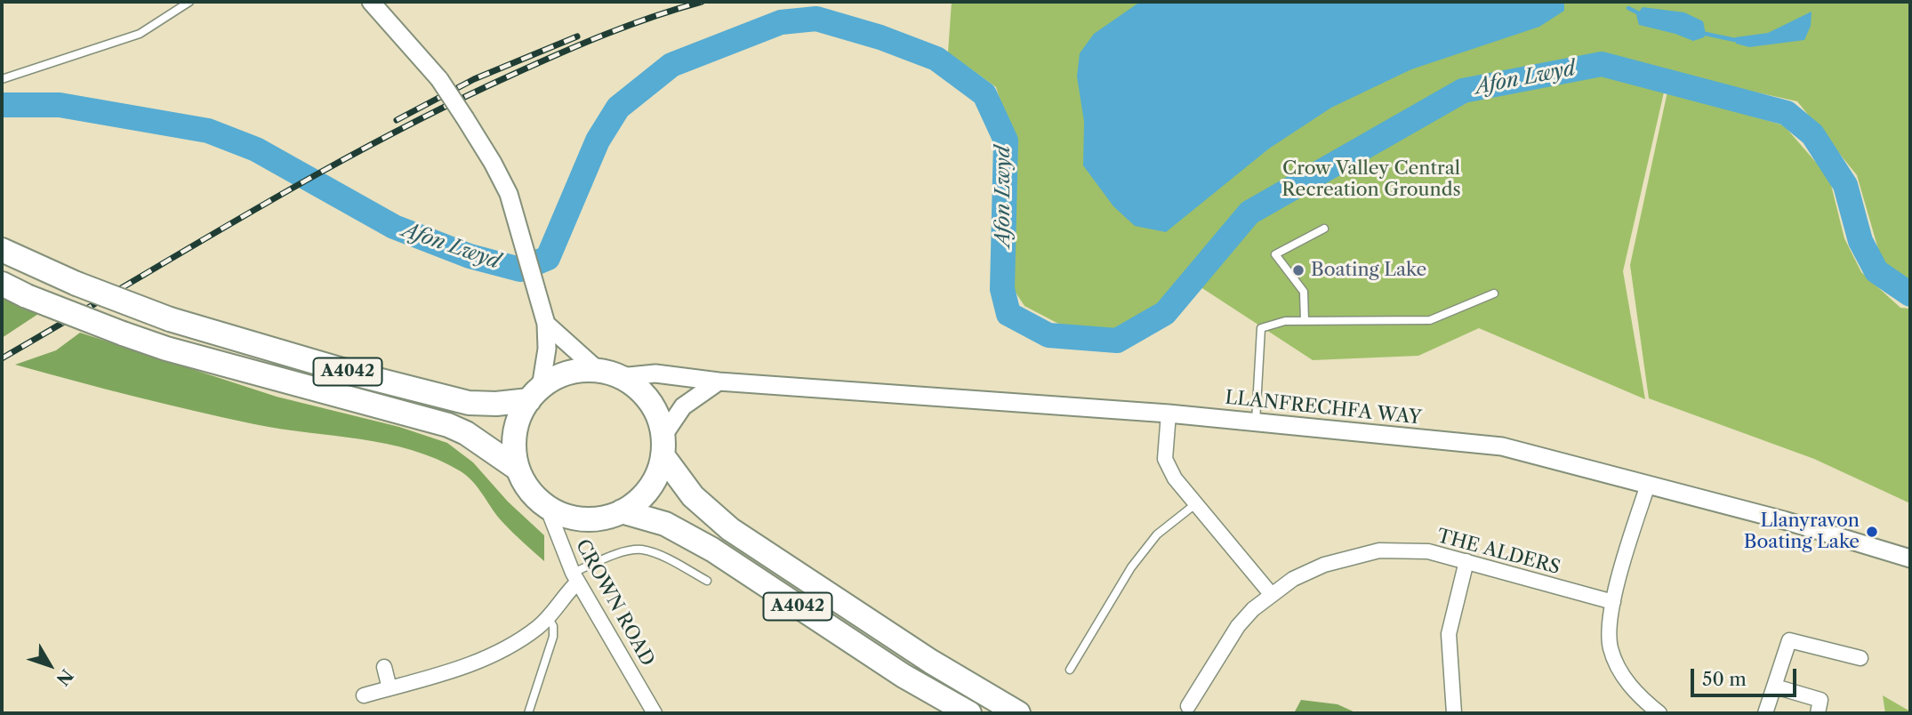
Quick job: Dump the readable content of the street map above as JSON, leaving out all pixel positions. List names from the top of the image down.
{
  "streets": {
    "highway": ["A4042"],
    "street": ["LLANFRECHFA WAY", "THE ALDERS", "CROWN ROAD"]
  },
  "crossings": [
    ["A4042", "LLANFRECHFA WAY"],
    ["A4042", "CROWN ROAD"],
    ["LLANFRECHFA WAY", "CROWN ROAD"]
  ],
  "water": ["Afon Lwyd"],
  "parks": ["Crow Valley Central Recreation Grounds"],
  "places": ["Boating Lake", "Llanyravon Boating Lake"],
  "scale_bar": "50 m",
  "north": "bottom right"
}
